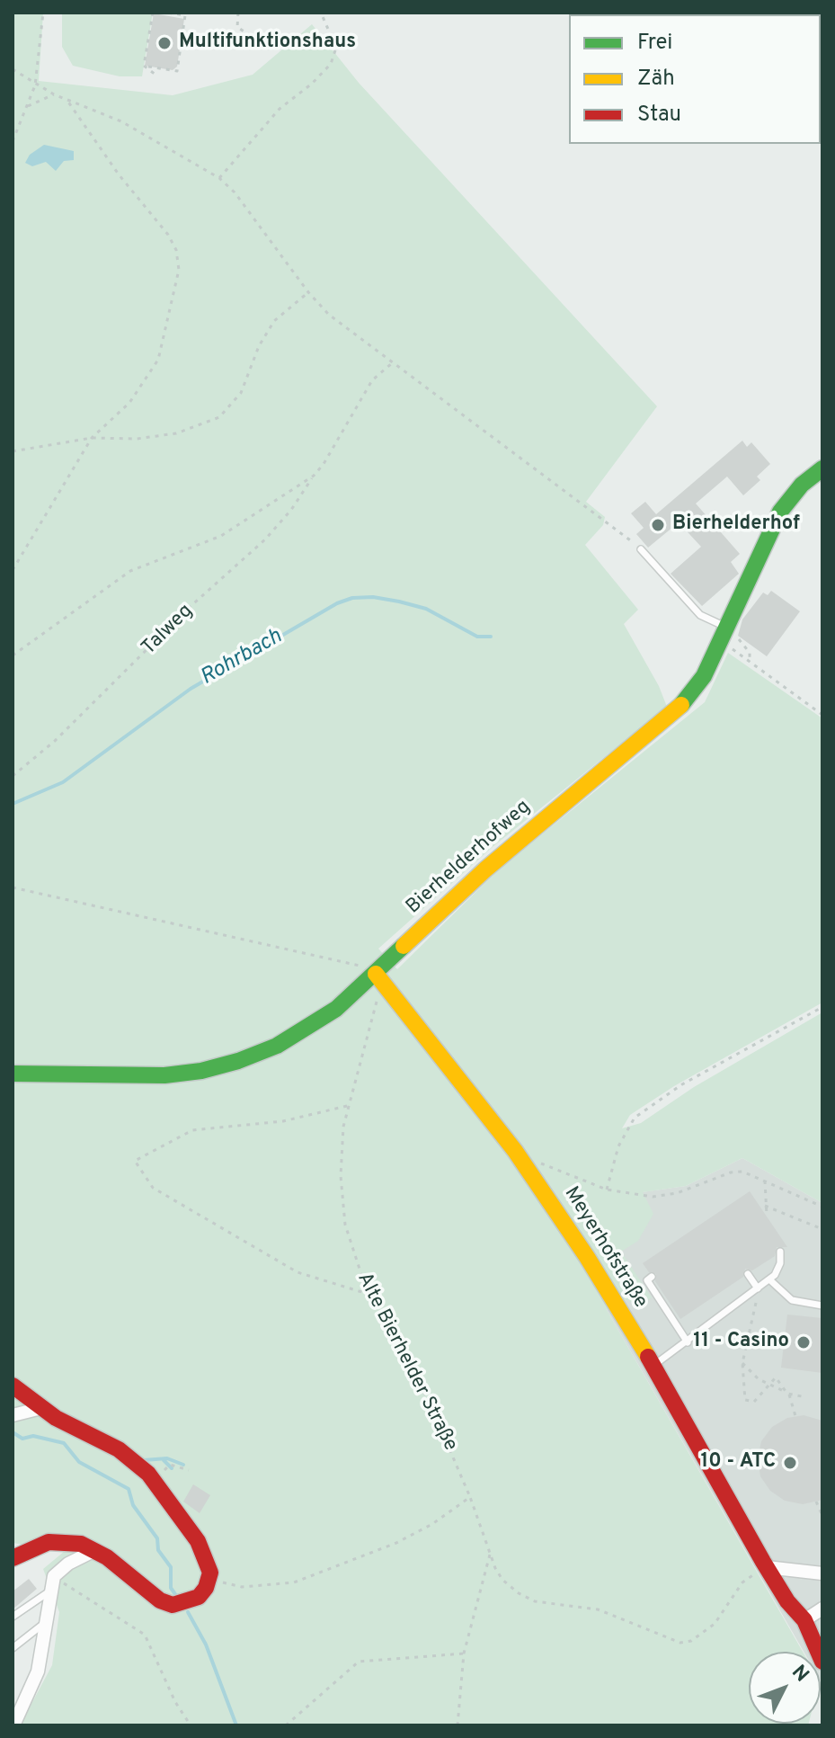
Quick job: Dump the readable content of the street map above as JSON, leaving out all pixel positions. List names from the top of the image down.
{
  "streets": {
    "street": ["Bierhelderhofweg", "Meyerhofstraße"],
    "path": ["Talweg", "Alte Bierhelder Straße"]
  },
  "crossings": [
    ["Bierhelderhofweg", "Meyerhofstraße"],
    ["Bierhelderhofweg", "Alte Bierhelder Straße"],
    ["Meyerhofstraße", "Alte Bierhelder Straße"]
  ],
  "water": ["Rohrbach"],
  "places": [
    "Multifunktionshaus",
    "Bierhelderhof",
    "11 - Casino",
    "10 - ATC"
  ],
  "legend": ["Frei", "Zäh", "Stau"],
  "north": "top right"
}
